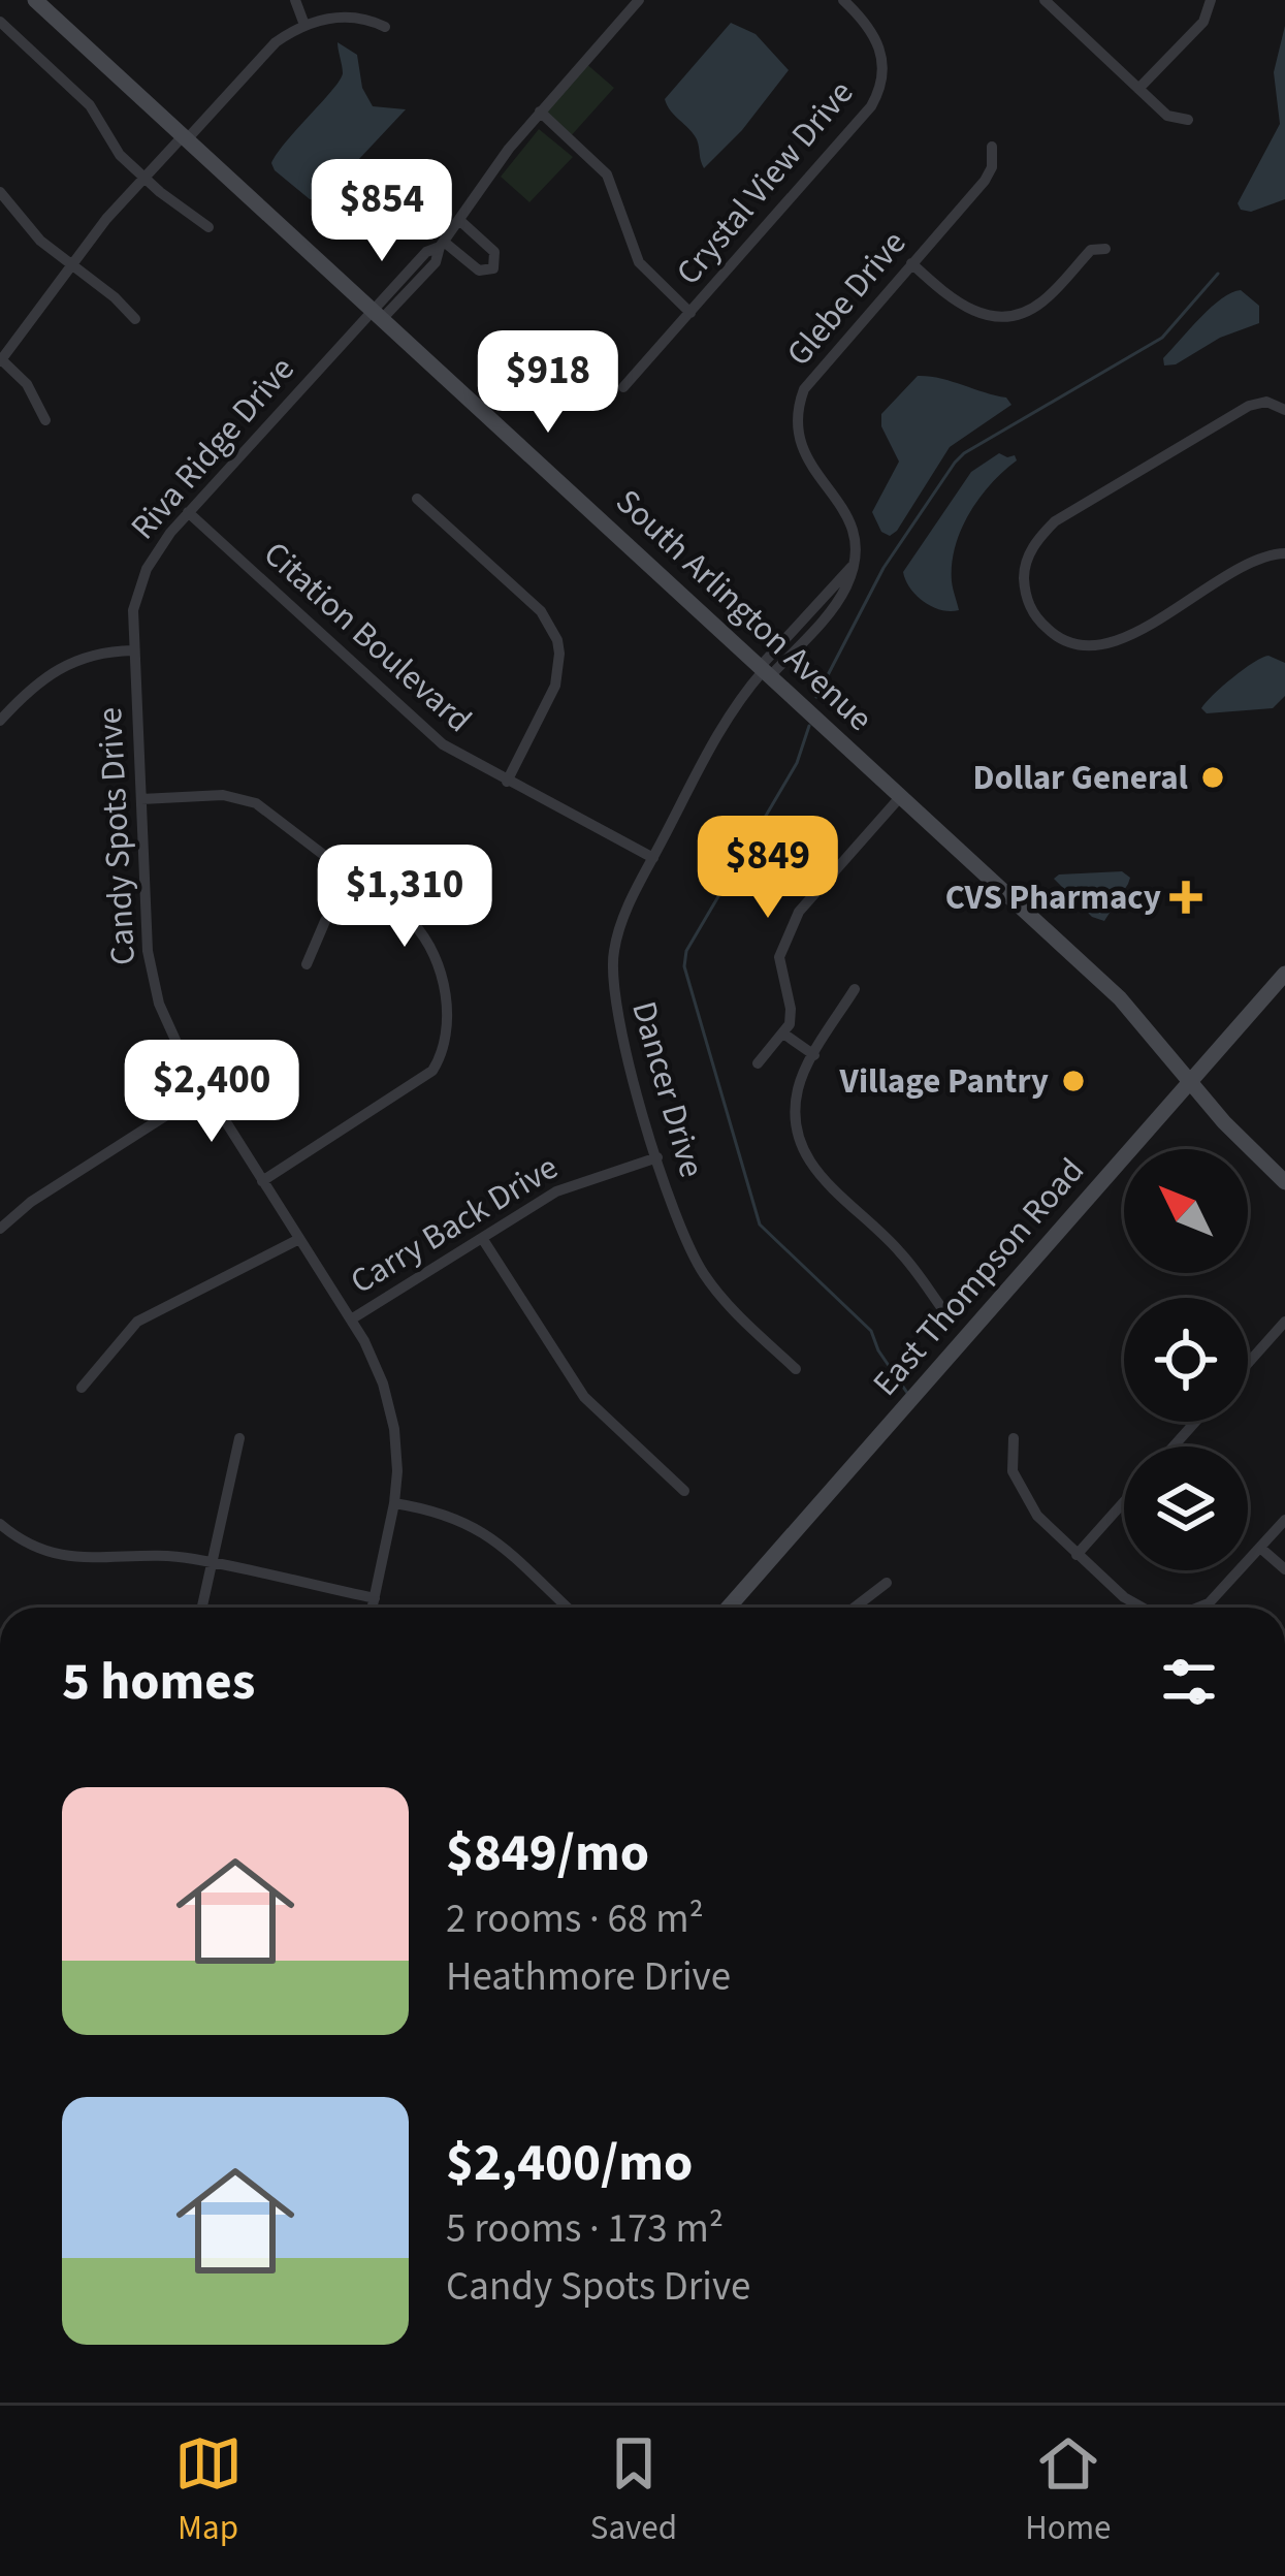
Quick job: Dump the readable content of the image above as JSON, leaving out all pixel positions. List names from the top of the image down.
{
  "streets": {
    "main road": ["South Arlington Avenue", "East Thompson Road"],
    "street": [
      "Crystal View Drive",
      "Glebe Drive",
      "Riva Ridge Drive",
      "Citation Boulevard",
      "Candy Spots Drive",
      "Dancer Drive",
      "Carry Back Drive"
    ]
  },
  "crossings": [
    ["Glebe Drive", "South Arlington Avenue"],
    ["Glebe Drive", "Dancer Drive"],
    ["Riva Ridge Drive", "South Arlington Avenue"],
    ["Riva Ridge Drive", "Citation Boulevard"],
    ["Riva Ridge Drive", "Candy Spots Drive"],
    ["South Arlington Avenue", "Dancer Drive"],
    ["South Arlington Avenue", "East Thompson Road"],
    ["Citation Boulevard", "Dancer Drive"],
    ["Candy Spots Drive", "Carry Back Drive"],
    ["Dancer Drive", "Carry Back Drive"]
  ],
  "places": {
    "other": ["Dollar General", "Village Pantry"],
    "health": ["CVS Pharmacy"]
  },
  "north": "top left",
  "page": {
    "price": [
      "$854",
      "$918",
      "$849",
      "$1,310",
      "$2,400"
    ],
    "heading": "5 homes",
    "list": [
      {
        "name": "$849/mo",
        "note": "2 rooms · 68 m² · Heathmore Drive"
      },
      {
        "name": "$2,400/mo",
        "note": "5 rooms · 173 m² · Candy Spots Drive"
      }
    ],
    "tabs": ["Map", "Saved", "Home"]
  }
}
